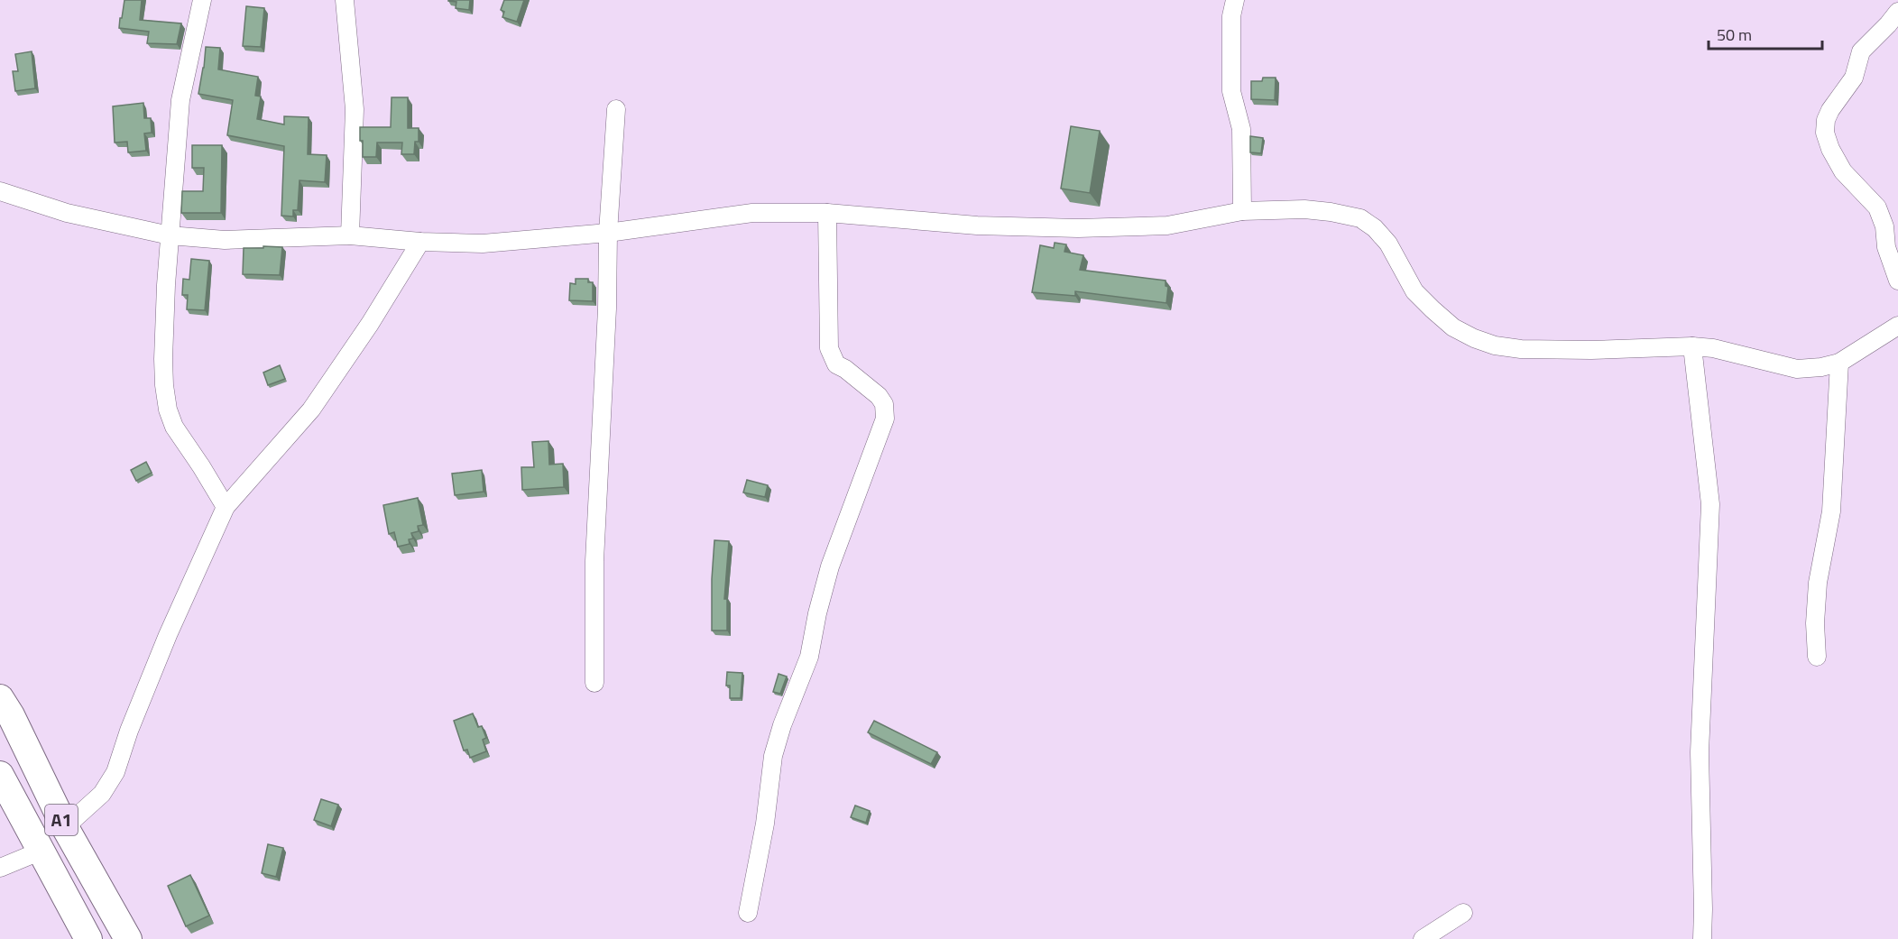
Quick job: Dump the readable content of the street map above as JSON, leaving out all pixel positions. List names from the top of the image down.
{
  "streets": {
    "highway": ["A1"]
  },
  "scale_bar": "50 m"
}
